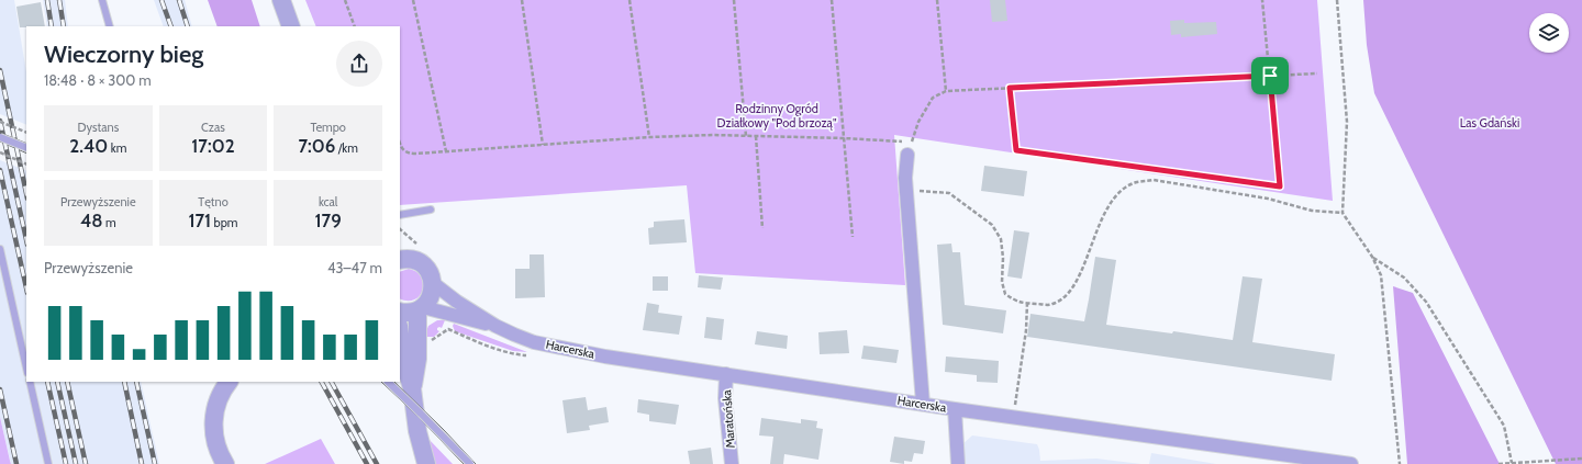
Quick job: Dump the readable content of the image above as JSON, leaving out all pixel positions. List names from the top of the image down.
{
  "streets": {
    "street": ["Harcerska", "Maratońska"]
  },
  "crossings": [
    ["Harcerska", "Maratońska"]
  ],
  "parks": ["Rodzinny Ogród Działkowy \"Pod brzozą\"", "Las Gdański"],
  "page": {
    "heading": ["Wieczorny bieg", "18:48 · 8 × 300 m"],
    "stats": [
      ["Dystans", "2.40 km"],
      ["Czas", "17:02"],
      ["Tempo", "7:06 /km"],
      ["Przewyższenie", "48 m"],
      ["Tętno", "171 bpm"],
      ["kcal", "179"]
    ],
    "chart": ["Przewyższenie", "43–47 m"]
  }
}
